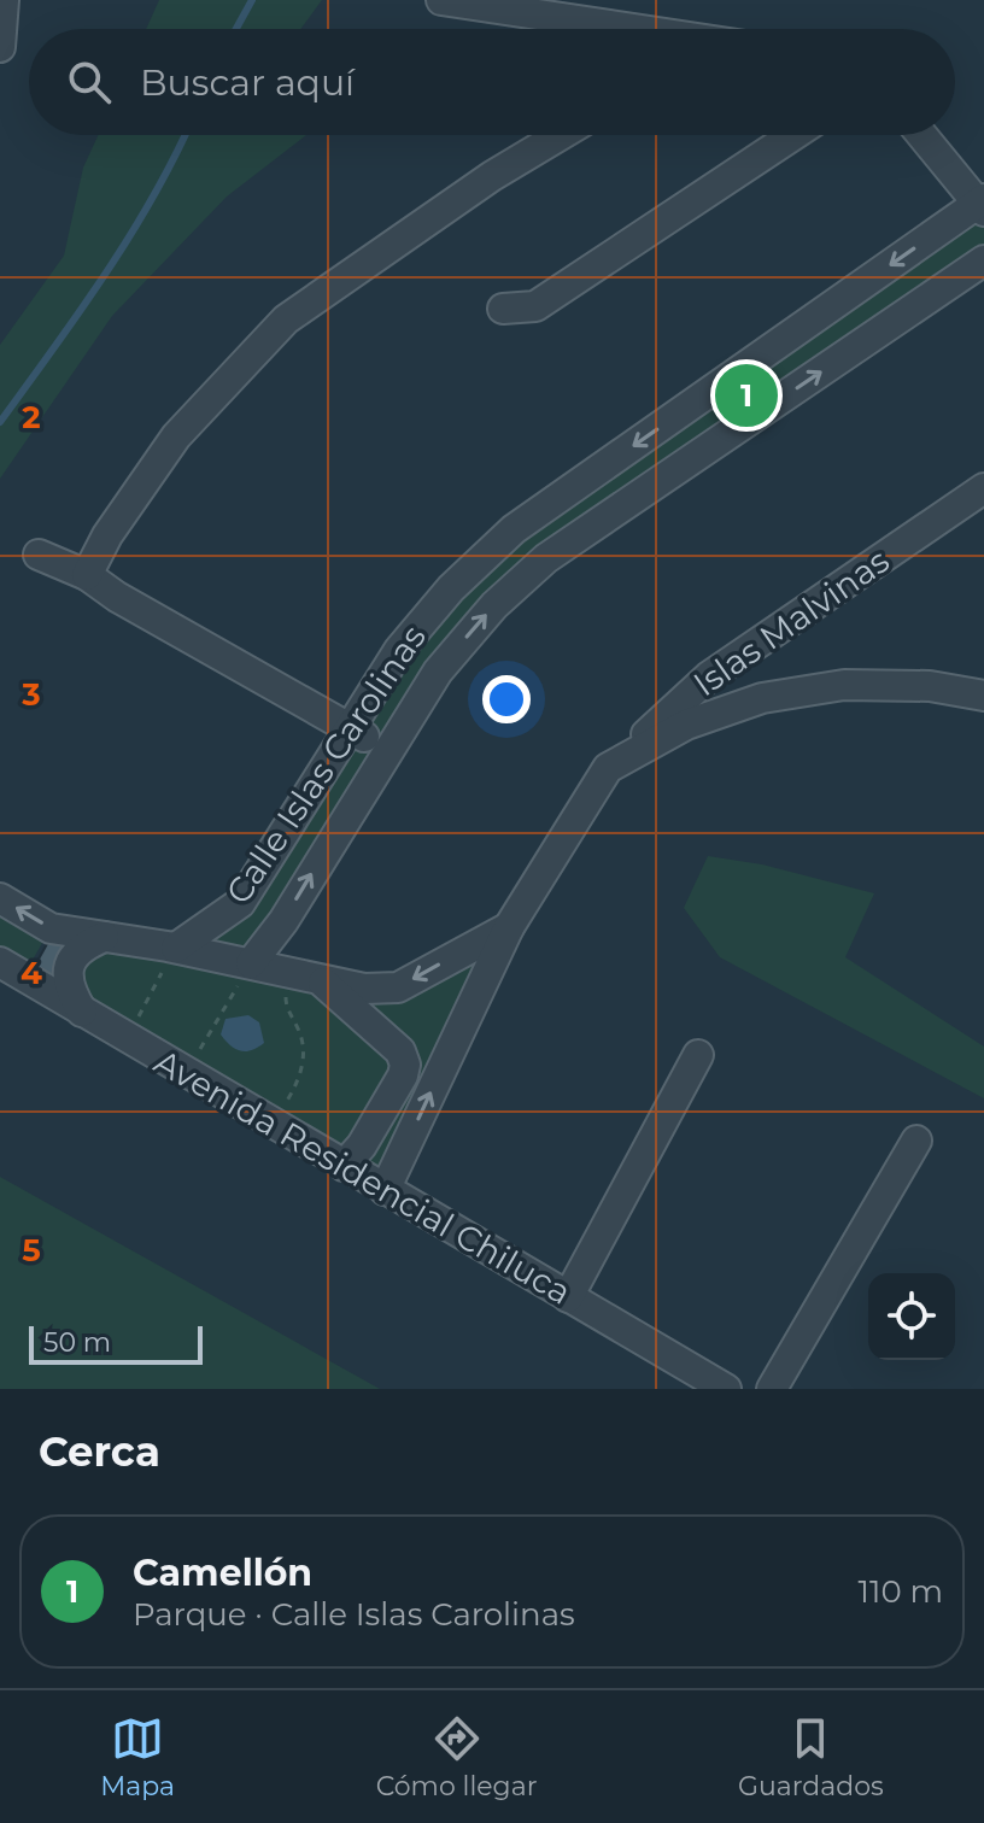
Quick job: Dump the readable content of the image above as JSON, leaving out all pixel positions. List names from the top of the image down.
{
  "streets": {
    "street": ["Islas Malvinas", "Calle Islas Carolinas", "Avenida Residencial Chiluca"]
  },
  "scale_bar": "50 m",
  "page": {
    "search": "Buscar aquí",
    "pins": "1",
    "scale": "50 m",
    "heading": "Cerca",
    "list": [
      {
        "mark": "1",
        "name": "Camellón",
        "note": "Parque · Calle Islas Carolinas",
        "value": "110 m"
      }
    ],
    "nav": ["Mapa", "Cómo llegar", "Guardados"]
  },
  "grid": {
    "rows": [
      "2",
      "3",
      "4",
      "5"
    ]
  }
}
